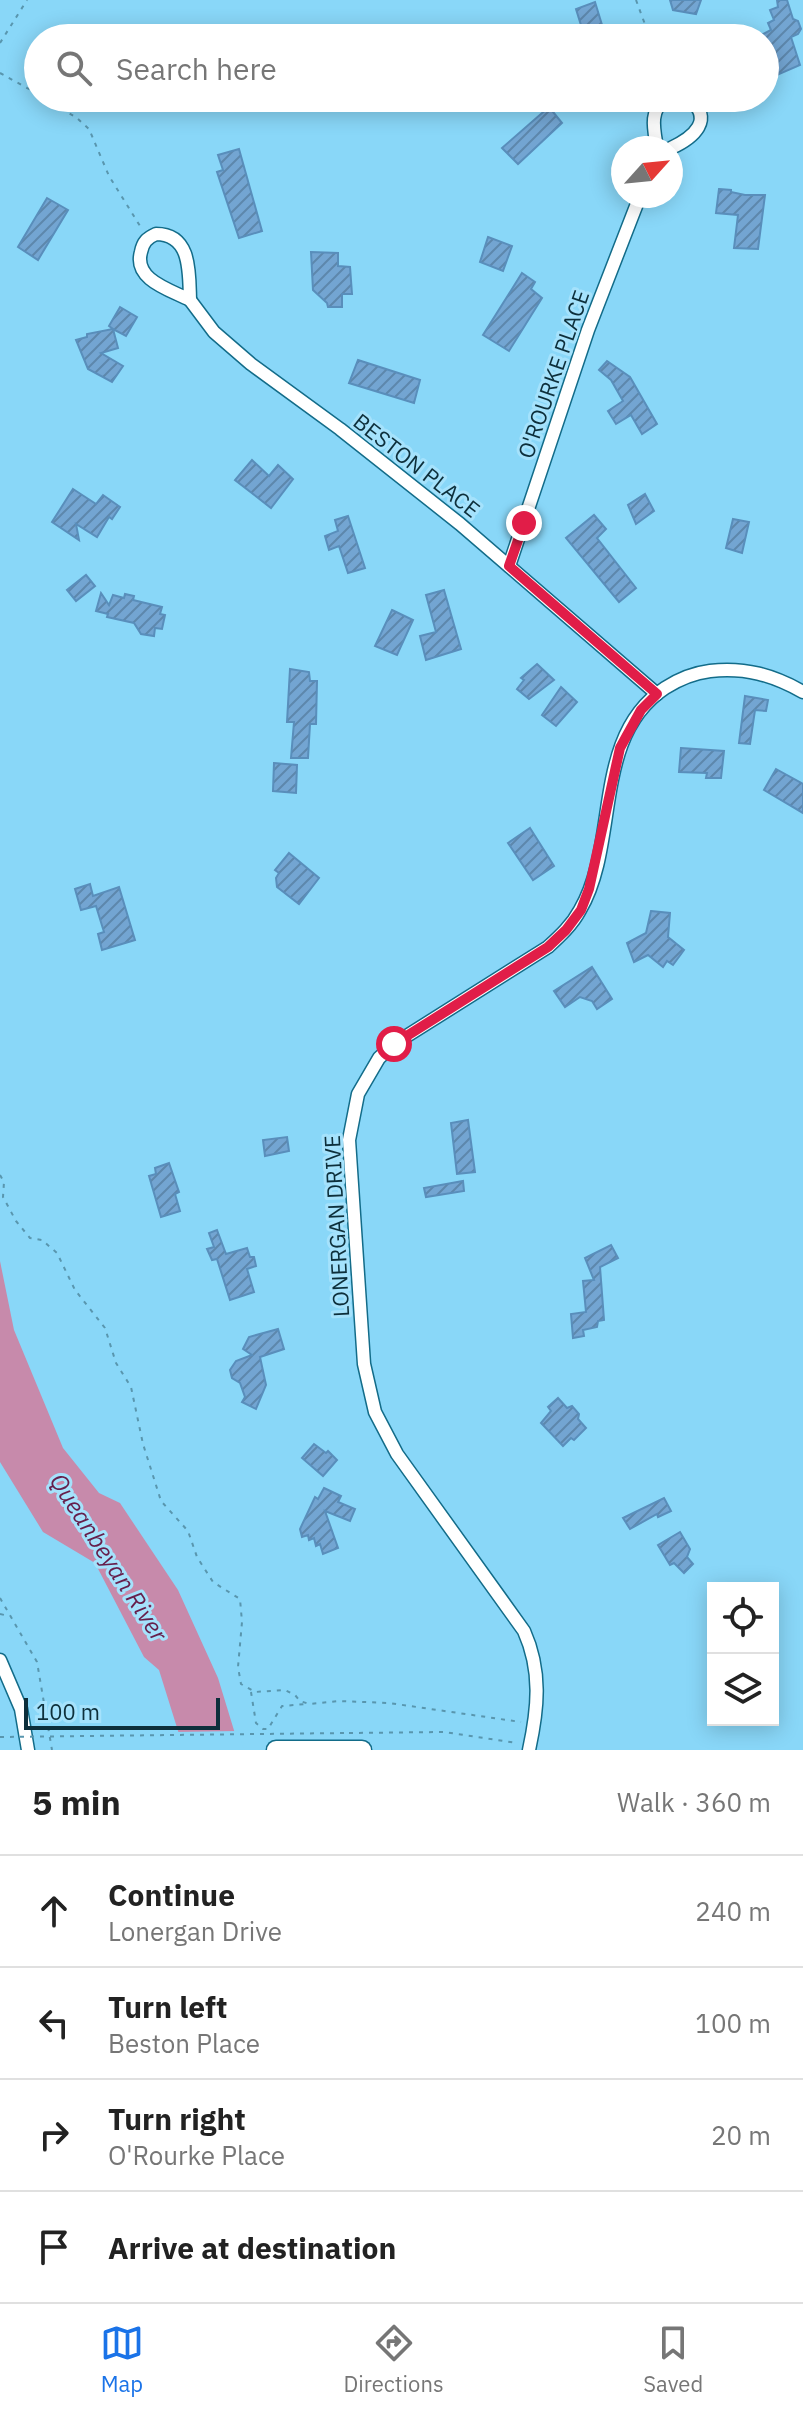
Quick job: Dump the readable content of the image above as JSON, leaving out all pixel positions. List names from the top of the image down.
{
  "streets": {
    "street": ["O'ROURKE PLACE", "BESTON PLACE", "LONERGAN DRIVE"]
  },
  "crossings": [
    ["O'ROURKE PLACE", "BESTON PLACE"],
    ["BESTON PLACE", "LONERGAN DRIVE"]
  ],
  "water": ["Queanbeyan River"],
  "scale_bar": "100 m",
  "north": "top right",
  "page": {
    "search": "Search here",
    "scale": "100 m",
    "heading": ["5 min", "Walk · 360 m"],
    "list": [
      ["Continue", "Lonergan Drive", "240 m"],
      ["Turn left", "Beston Place", "100 m"],
      ["Turn right", "O'Rourke Place", "20 m"],
      "Arrive at destination"
    ],
    "nav": ["Map", "Directions", "Saved"]
  }
}
